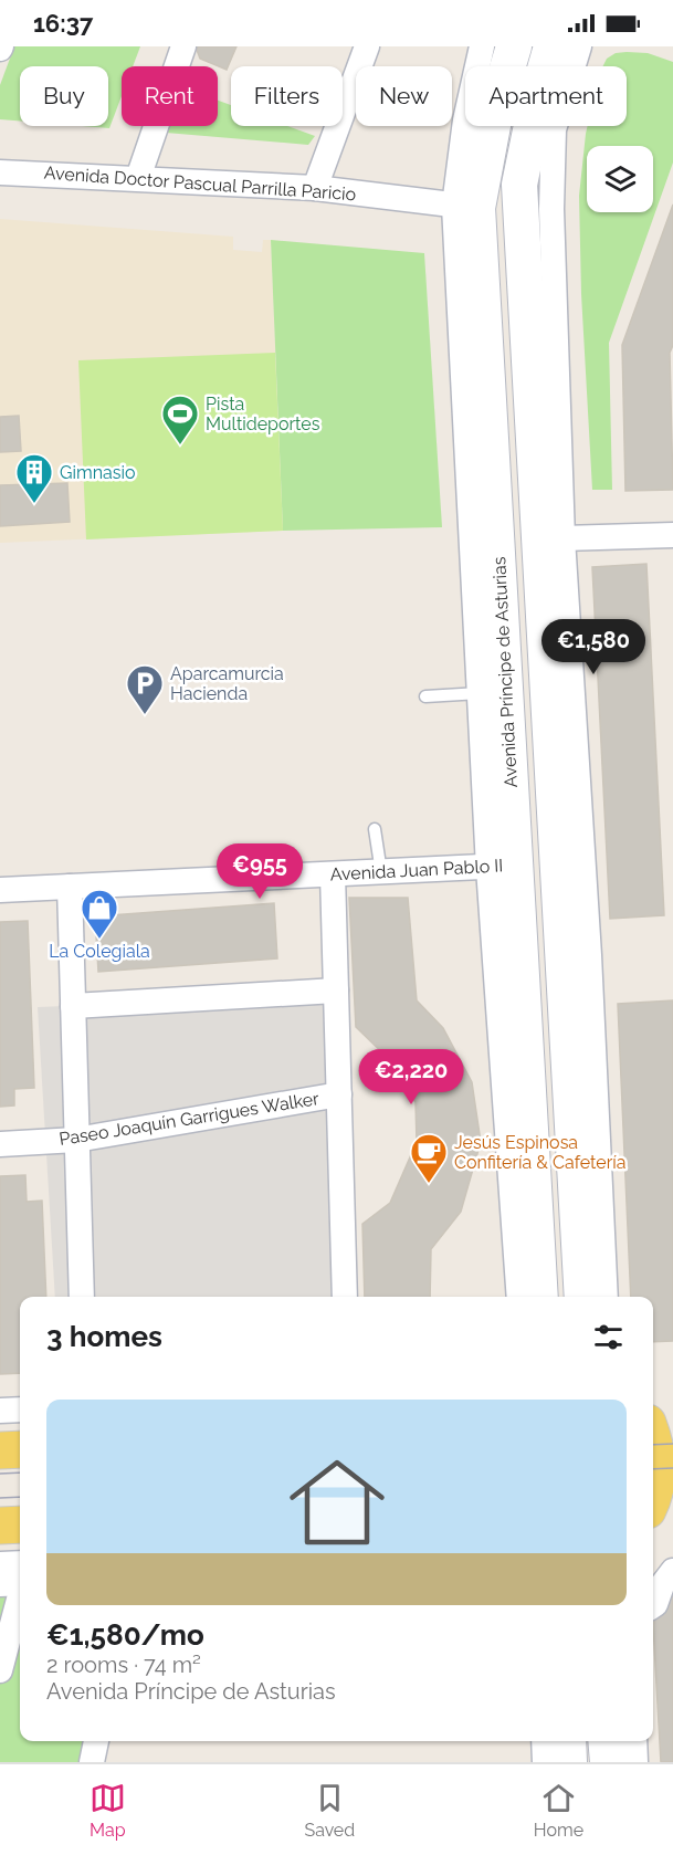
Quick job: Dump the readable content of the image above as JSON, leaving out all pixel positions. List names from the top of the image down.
{
  "streets": {
    "main road": ["Avenida Príncipe de Asturias"],
    "street": ["Avenida Doctor Pascual Parrilla Paricio", "Avenida Juan Pablo II", "Paseo Joaquín Garrigues Walker"]
  },
  "crossings": [
    ["Avenida Doctor Pascual Parrilla Paricio", "Avenida Príncipe de Asturias"],
    ["Avenida Príncipe de Asturias", "Avenida Juan Pablo II"]
  ],
  "places": {
    "sports": ["Pista Multideportes"],
    "building": ["Gimnasio"],
    "parking": ["Aparcamurcia Hacienda"],
    "shop": ["La Colegiala"],
    "cafe": ["Jesús Espinosa Confitería & Cafetería"]
  },
  "page": {
    "status": "16:37",
    "chip": [
      "Buy",
      "Rent",
      "Filters",
      "New",
      "Apartment"
    ],
    "price": ["€1,580", "€955", "€2,220"],
    "heading": "3 homes",
    "list": [
      {
        "name": "€1,580/mo",
        "note": "2 rooms · 74 m² · Avenida Príncipe de Asturias"
      }
    ],
    "tabs": ["Map", "Saved", "Home"]
  }
}
